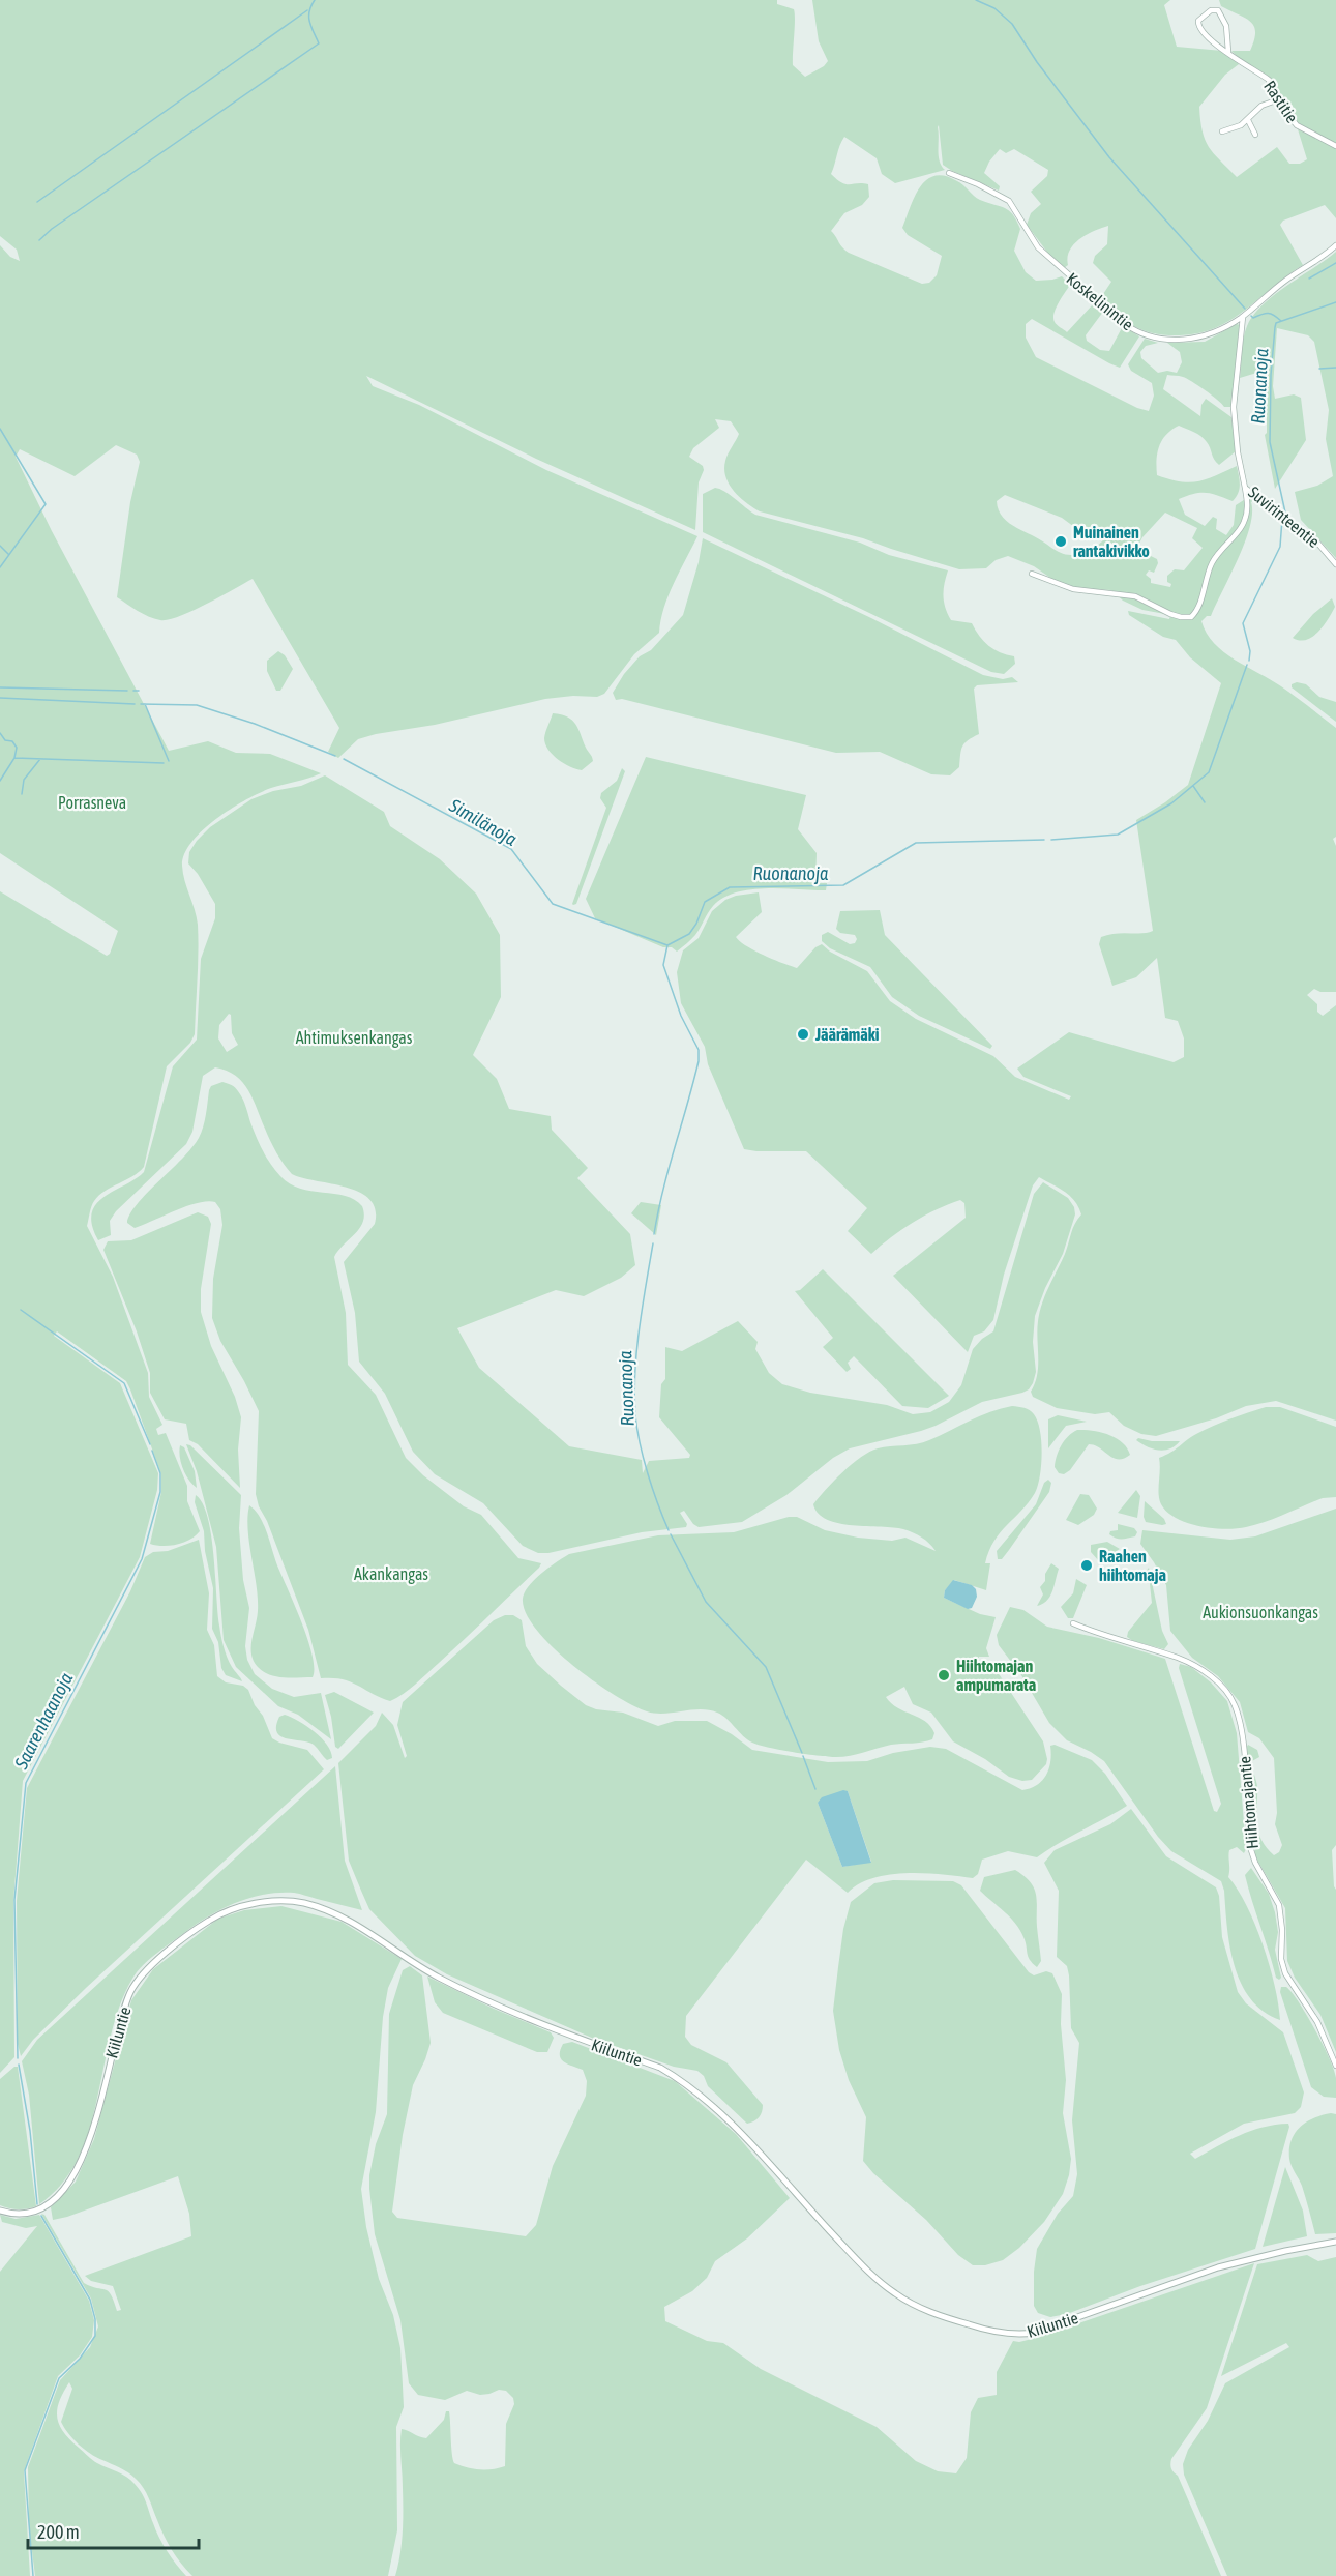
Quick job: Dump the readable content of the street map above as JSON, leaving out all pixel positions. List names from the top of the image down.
{
  "streets": {
    "street": [
      "Rastitie",
      "Koskelinintie",
      "Suvirinteentie",
      "Hiihtomajantie",
      "Kiiluntie"
    ]
  },
  "crossings": [
    ["Koskelinintie", "Suvirinteentie"]
  ],
  "water": ["Ruonanoja", "Similänoja", "Saarenhaanoja"],
  "parks": [
    "Porrasneva",
    "Ahtimuksenkangas",
    "Akankangas",
    "Aukionsuonkangas"
  ],
  "places": [
    "Muinainen rantakivikko",
    "Jäärämäki",
    "Raahen hiihtomaja",
    "Hiihtomajan ampumarata"
  ],
  "scale_bar": "200 m"
}
